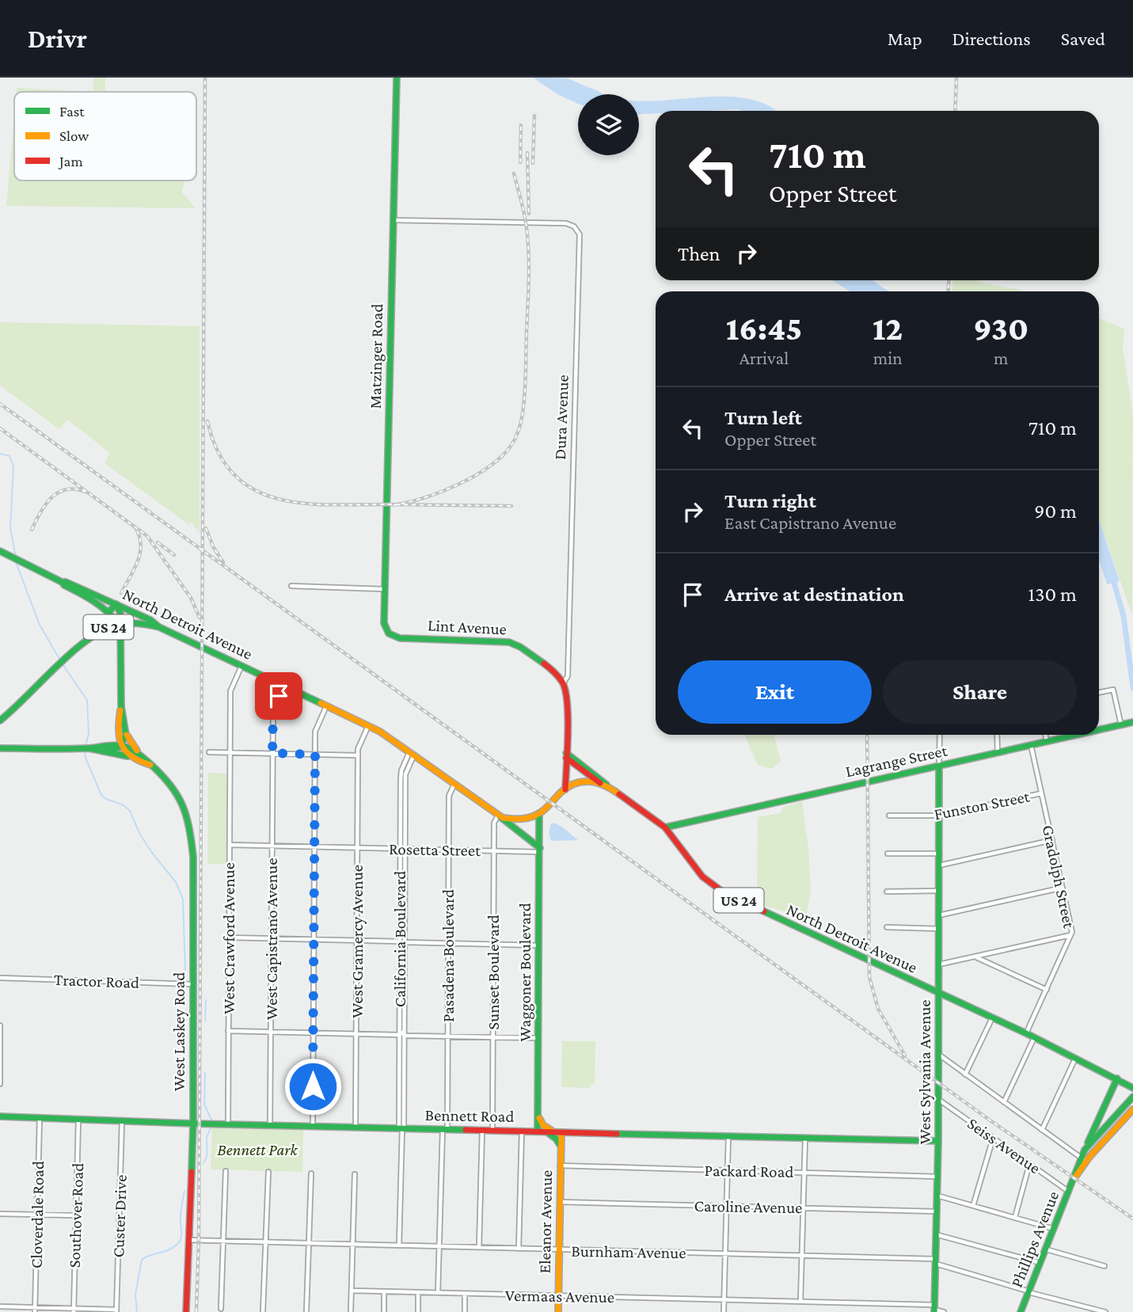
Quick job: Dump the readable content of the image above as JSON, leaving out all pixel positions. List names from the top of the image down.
{
  "streets": {
    "main road": [
      "Matzinger Road",
      "Dura Avenue",
      "North Detroit Avenue",
      "US 24",
      "Lint Avenue",
      "Lagrange Street",
      "Waggoner Boulevard",
      "West Laskey Road",
      "West Sylvania Avenue",
      "Bennett Road",
      "Eleanor Avenue",
      "Phillips Avenue"
    ],
    "street": [
      "Funston Street",
      "Rosetta Street",
      "Gradolph Street",
      "West Crawford Avenue",
      "West Capistrano Avenue",
      "California Boulevard",
      "West Gramercy Avenue",
      "Pasadena Boulevard",
      "Sunset Boulevard",
      "Tractor Road",
      "Seiss Avenue",
      "Packard Road",
      "Caroline Avenue",
      "Cloverdale Road",
      "Southover Road",
      "Custer Drive",
      "Burnham Avenue",
      "Vermaas Avenue"
    ]
  },
  "crossings": [
    ["Matzinger Road", "Dura Avenue"],
    ["Matzinger Road", "Lint Avenue"],
    ["Dura Avenue", "North Detroit Avenue"],
    ["Dura Avenue", "Lint Avenue"],
    ["North Detroit Avenue", "US 24"],
    ["North Detroit Avenue", "Lagrange Street"],
    ["North Detroit Avenue", "Rosetta Street"],
    ["North Detroit Avenue", "Gradolph Street"],
    ["North Detroit Avenue", "West Crawford Avenue"],
    ["North Detroit Avenue", "West Capistrano Avenue"],
    ["North Detroit Avenue", "California Boulevard"],
    ["North Detroit Avenue", "West Gramercy Avenue"],
    ["North Detroit Avenue", "Pasadena Boulevard"],
    ["North Detroit Avenue", "Sunset Boulevard"],
    ["North Detroit Avenue", "Waggoner Boulevard"],
    ["North Detroit Avenue", "West Sylvania Avenue"],
    ["North Detroit Avenue", "Phillips Avenue"],
    ["Lagrange Street", "Gradolph Street"],
    ["Lagrange Street", "West Sylvania Avenue"],
    ["Funston Street", "Gradolph Street"],
    ["Funston Street", "West Sylvania Avenue"],
    ["Rosetta Street", "West Crawford Avenue"],
    ["Rosetta Street", "West Capistrano Avenue"],
    ["Rosetta Street", "California Boulevard"],
    ["Rosetta Street", "West Gramercy Avenue"],
    ["Rosetta Street", "Pasadena Boulevard"],
    ["Rosetta Street", "Sunset Boulevard"],
    ["Rosetta Street", "Waggoner Boulevard"],
    ["West Crawford Avenue", "Bennett Road"],
    ["West Capistrano Avenue", "Bennett Road"],
    ["California Boulevard", "Bennett Road"],
    ["California Boulevard", "Burnham Avenue"],
    ["West Gramercy Avenue", "Bennett Road"],
    ["Pasadena Boulevard", "Bennett Road"],
    ["Pasadena Boulevard", "Burnham Avenue"],
    ["Pasadena Boulevard", "Vermaas Avenue"],
    ["Sunset Boulevard", "Bennett Road"],
    ["Waggoner Boulevard", "Bennett Road"],
    ["Tractor Road", "West Laskey Road"],
    ["West Laskey Road", "Bennett Road"],
    ["West Laskey Road", "Burnham Avenue"],
    ["West Sylvania Avenue", "Bennett Road"],
    ["West Sylvania Avenue", "Seiss Avenue"],
    ["West Sylvania Avenue", "Packard Road"],
    ["West Sylvania Avenue", "Caroline Avenue"],
    ["West Sylvania Avenue", "Burnham Avenue"],
    ["West Sylvania Avenue", "Vermaas Avenue"],
    ["Bennett Road", "Cloverdale Road"],
    ["Bennett Road", "Southover Road"],
    ["Bennett Road", "Custer Drive"],
    ["Bennett Road", "Eleanor Avenue"],
    ["Seiss Avenue", "Phillips Avenue"],
    ["Packard Road", "Eleanor Avenue"],
    ["Caroline Avenue", "Eleanor Avenue"],
    ["Eleanor Avenue", "Burnham Avenue"],
    ["Eleanor Avenue", "Vermaas Avenue"],
    ["Phillips Avenue", "Burnham Avenue"]
  ],
  "parks": ["Bennett Park"],
  "legend": ["Fast", "Slow", "Jam"],
  "page": {
    "header": "Drivr",
    "nav": ["Map", "Directions", "Saved"],
    "turn": ["710 m", "Opper Street"],
    "then": "Then",
    "eta": [
      "16:45",
      "Arrival",
      "12",
      "min",
      "930",
      "m"
    ],
    "list": [
      {
        "name": "Turn left",
        "note": "Opper Street",
        "value": "710 m"
      },
      {
        "name": "Turn right",
        "note": "East Capistrano Avenue",
        "value": "90 m"
      },
      {
        "name": "Arrive at destination",
        "value": "130 m"
      }
    ],
    "buttons": ["Exit", "Share"]
  }
}
